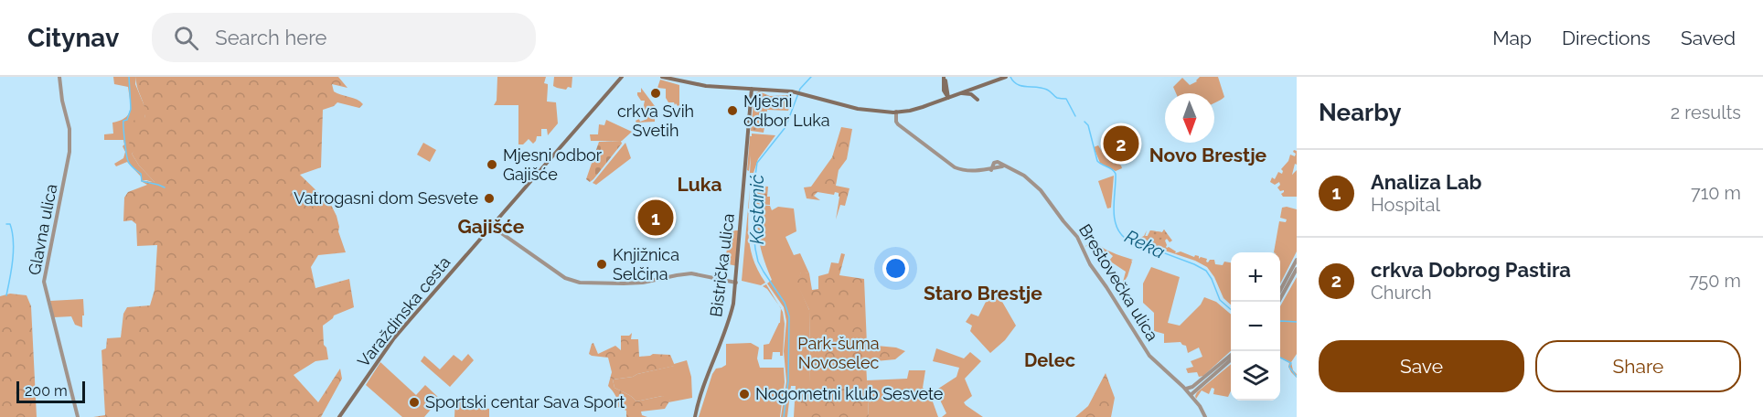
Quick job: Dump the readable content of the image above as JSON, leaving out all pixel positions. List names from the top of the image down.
{
  "streets": {
    "main road": ["Bistrička ulica", "Varaždinska cesta"],
    "street": ["Glavna ulica", "Brestovečka ulica"]
  },
  "districts": [
    "Novo Brestje",
    "Luka",
    "Gajišće",
    "Staro Brestje",
    "Delec"
  ],
  "water": ["Kostanić", "Reka"],
  "parks": ["Park-šuma Novoselec"],
  "places": [
    "crkva Svih Svetih",
    "Mjesni odbor Luka",
    "Mjesni odbor Gajišće",
    "Vatrogasni dom Sesvete",
    "Knjižnica Selčina",
    "Nogometni klub Sesvete",
    "Sportski centar Sava Sport"
  ],
  "scale_bar": "200 m",
  "north": "bottom",
  "page": {
    "header": "Citynav",
    "search": "Search here",
    "nav": ["Map", "Directions", "Saved"],
    "heading": ["Nearby", "2 results"],
    "pins": ["2", "1"],
    "list": [
      {
        "mark": "1",
        "name": "Analiza Lab",
        "note": "Hospital",
        "value": "710 m"
      },
      {
        "mark": "2",
        "name": "crkva Dobrog Pastira",
        "note": "Church",
        "value": "750 m"
      }
    ],
    "map_buttons": ["+", "−"],
    "buttons": ["Save", "Share"],
    "scale": "200 m"
  }
}
